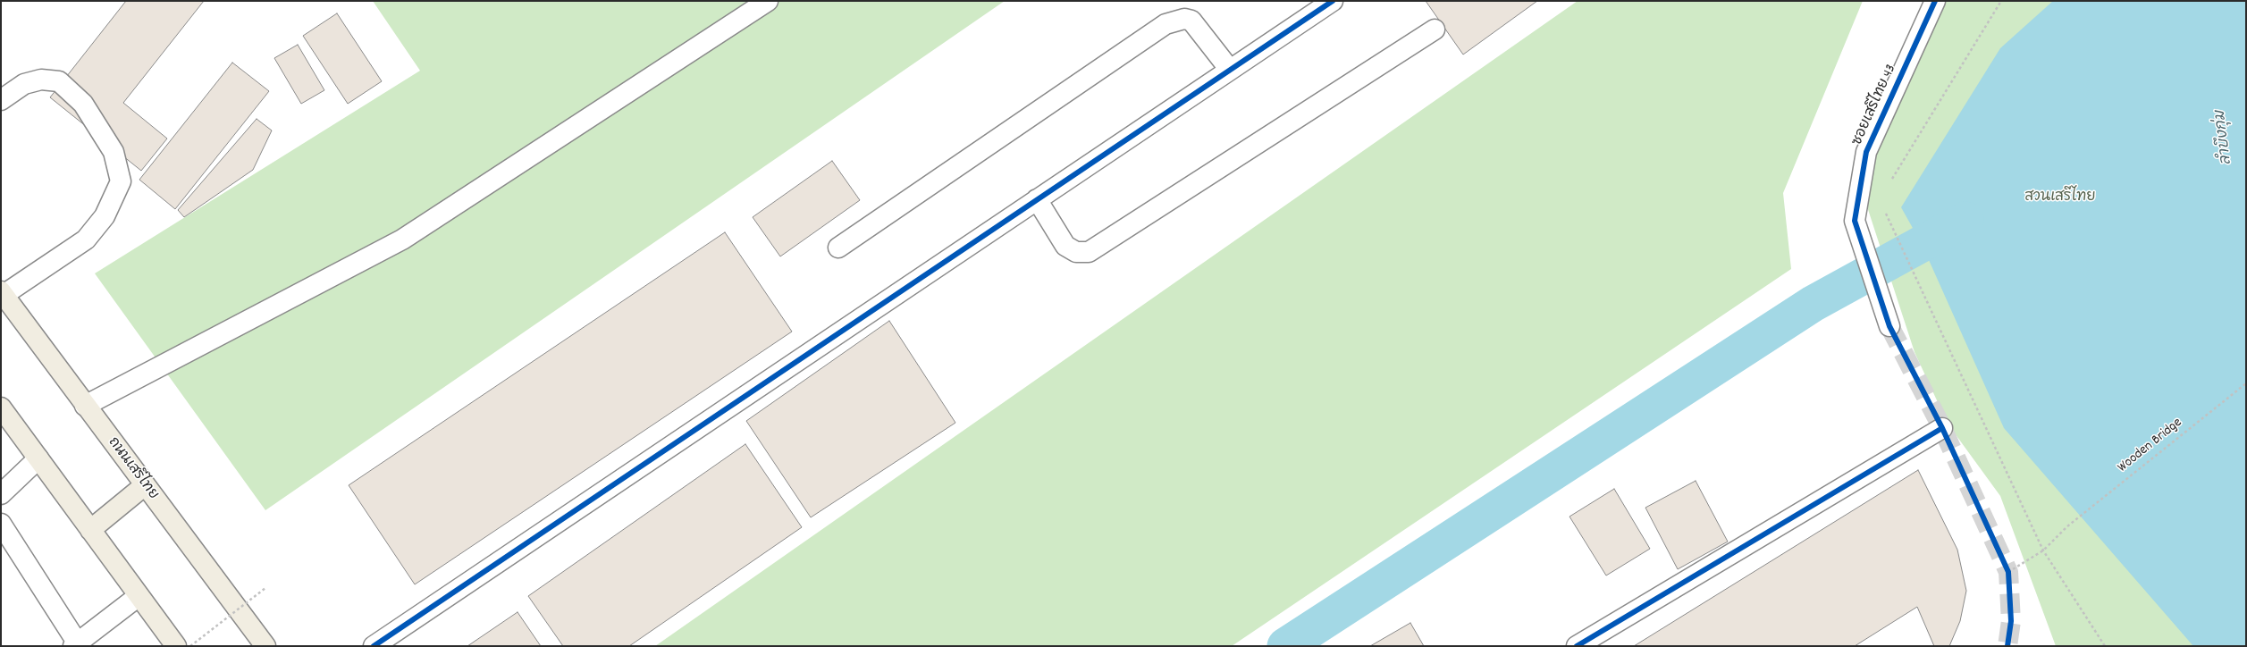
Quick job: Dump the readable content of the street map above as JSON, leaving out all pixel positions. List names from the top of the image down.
{
  "streets": {
    "main road": ["ถนนเสรีไทย"],
    "street": ["ซอยเสรีไทย 43"],
    "path": ["Wooden Bridge"]
  },
  "water": ["ลำบึงกุ่ม"],
  "parks": ["สวนเสรีไทย"]
}
